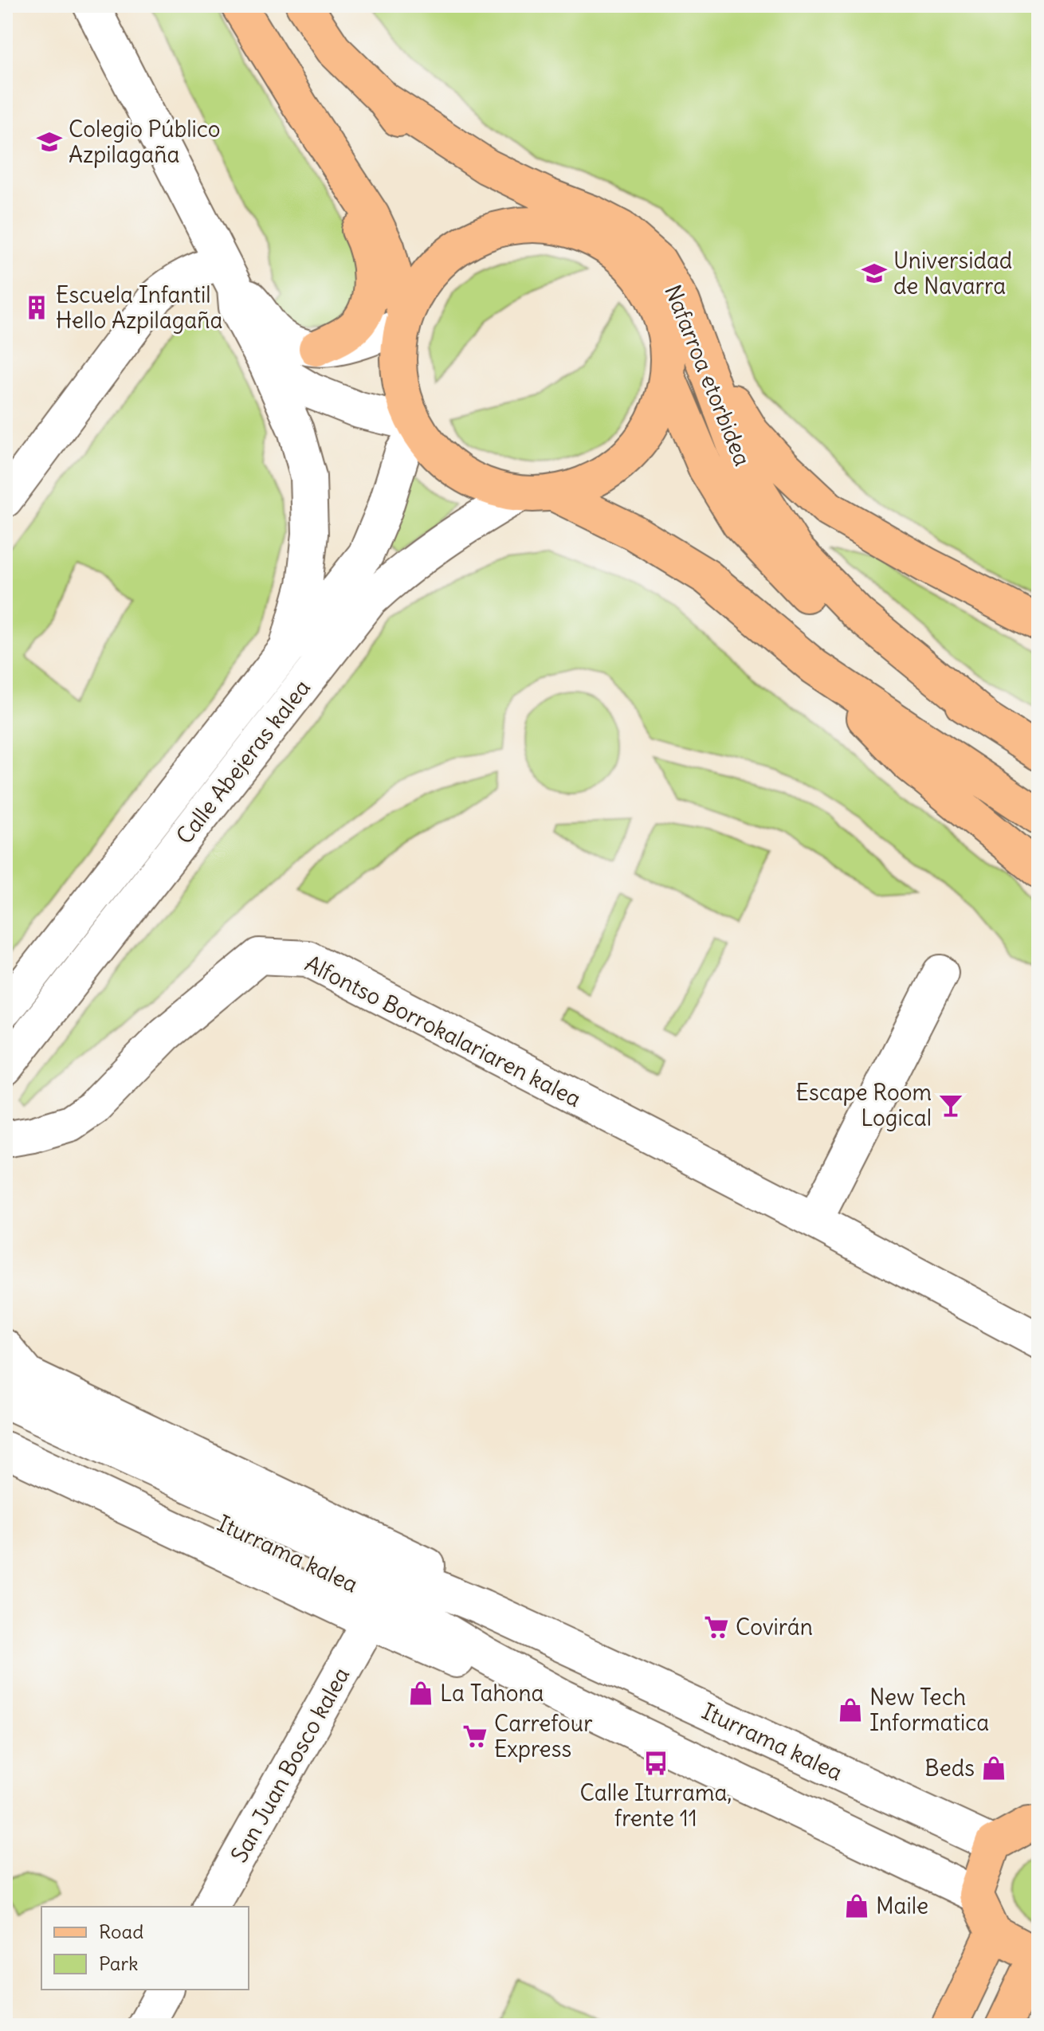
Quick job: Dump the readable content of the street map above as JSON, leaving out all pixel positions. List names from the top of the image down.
{
  "streets": {
    "main road": ["Nafarroa etorbidea"],
    "street": [
      "Calle Abejeras kalea",
      "Alfontso Borrokalariaren kalea",
      "Iturrama kalea",
      "San Juan Bosco kalea"
    ]
  },
  "crossings": [
    ["Iturrama kalea", "San Juan Bosco kalea"]
  ],
  "places": {
    "school or university": ["Colegio Público Azpilagaña", "Universidad de Navarra"],
    "building": ["Escuela Infantil Hello Azpilagaña"],
    "bar": ["Escape Room Logical"],
    "supermarket": ["Covirán", "Carrefour Express"],
    "shop": [
      "La Tahona",
      "New Tech Informatica",
      "Beds",
      "Maile"
    ],
    "bus stop": ["Calle Iturrama, frente 11"]
  },
  "legend": ["Road", "Park"]
}
